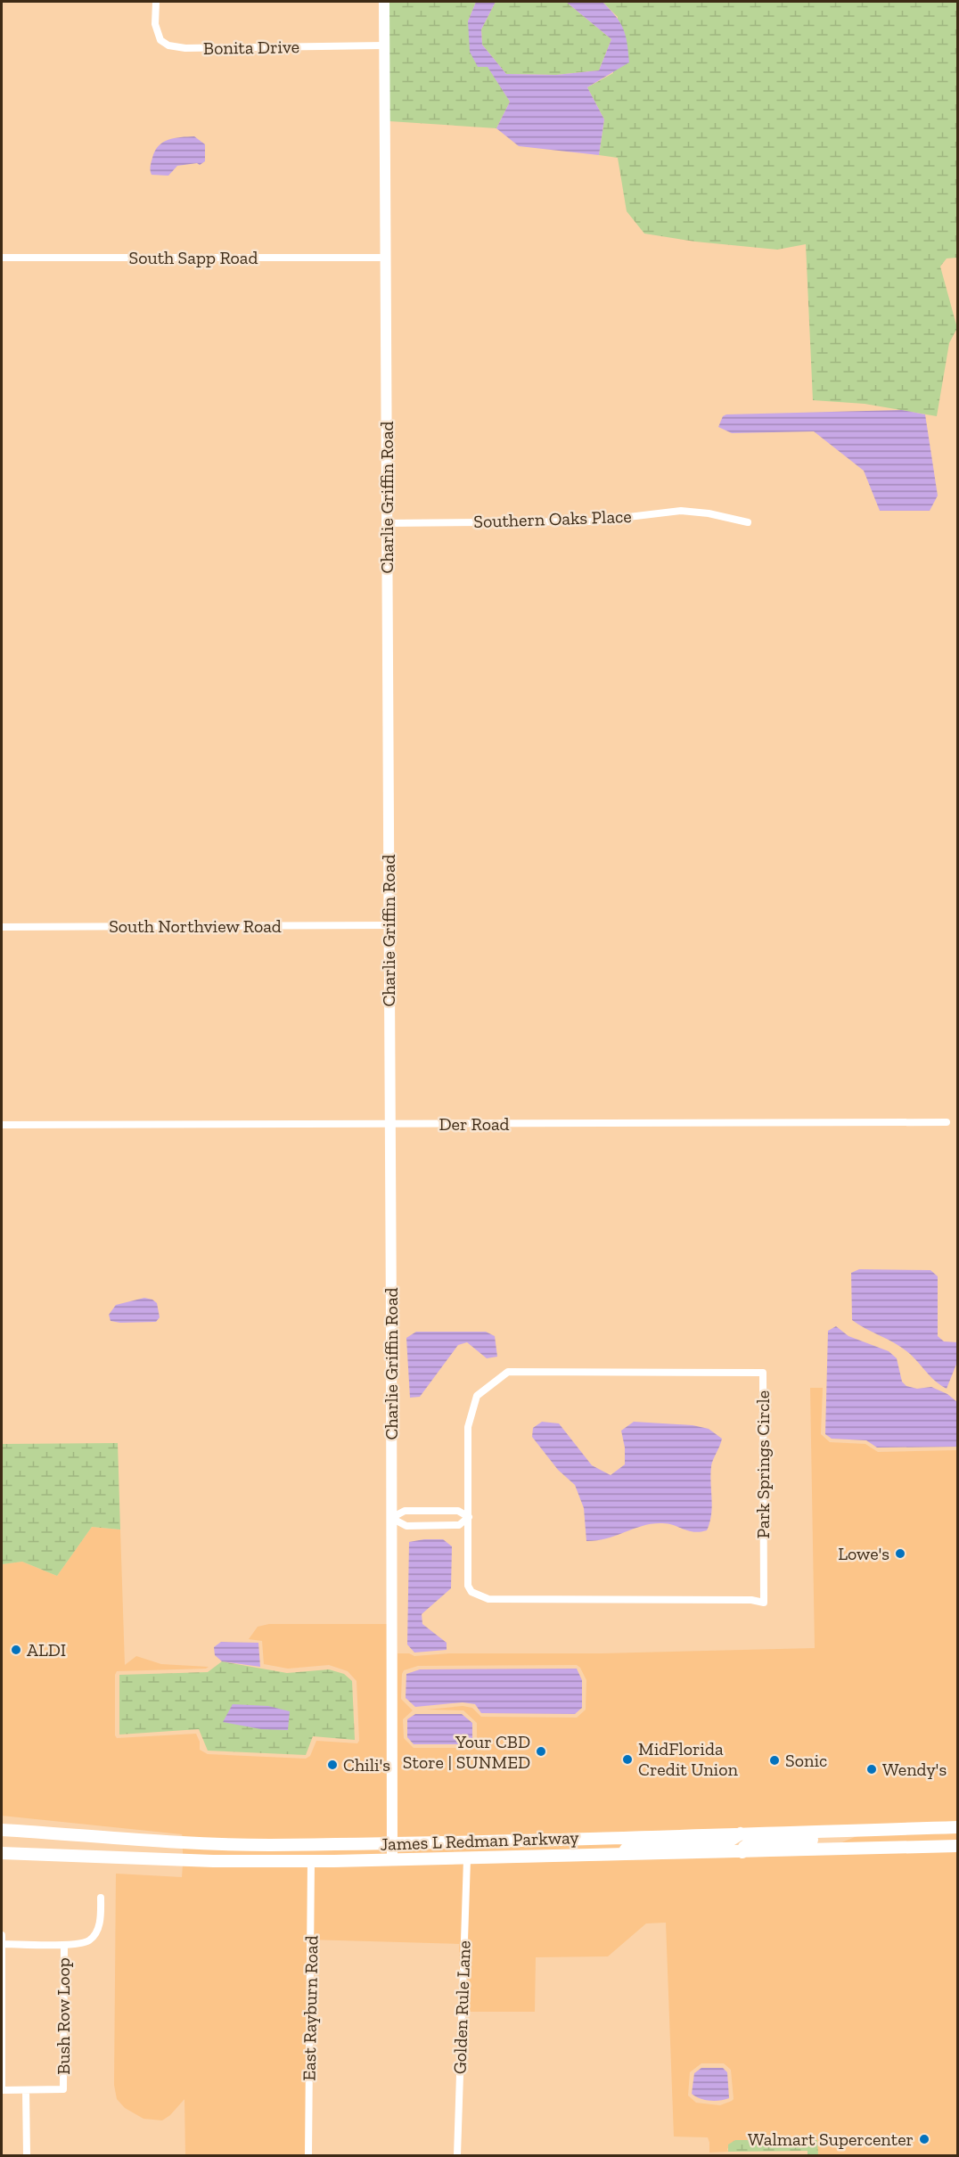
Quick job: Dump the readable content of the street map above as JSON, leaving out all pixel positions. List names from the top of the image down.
{
  "streets": {
    "main road": ["James L Redman Parkway"],
    "street": [
      "Bonita Drive",
      "South Sapp Road",
      "Charlie Griffin Road",
      "Southern Oaks Place",
      "South Northview Road",
      "Der Road",
      "Park Springs Circle",
      "Golden Rule Lane",
      "East Rayburn Road",
      "Bush Row Loop"
    ]
  },
  "crossings": [
    ["Bonita Drive", "Charlie Griffin Road"],
    ["South Sapp Road", "Charlie Griffin Road"],
    ["Charlie Griffin Road", "Southern Oaks Place"],
    ["Charlie Griffin Road", "South Northview Road"],
    ["Charlie Griffin Road", "Der Road"],
    ["Charlie Griffin Road", "James L Redman Parkway"],
    ["James L Redman Parkway", "Golden Rule Lane"],
    ["James L Redman Parkway", "East Rayburn Road"]
  ],
  "places": [
    "Lowe's",
    "ALDI",
    "Your CBD Store | SUNMED",
    "MidFlorida Credit Union",
    "Sonic",
    "Chili's",
    "Wendy's",
    "Walmart Supercenter"
  ]
}
